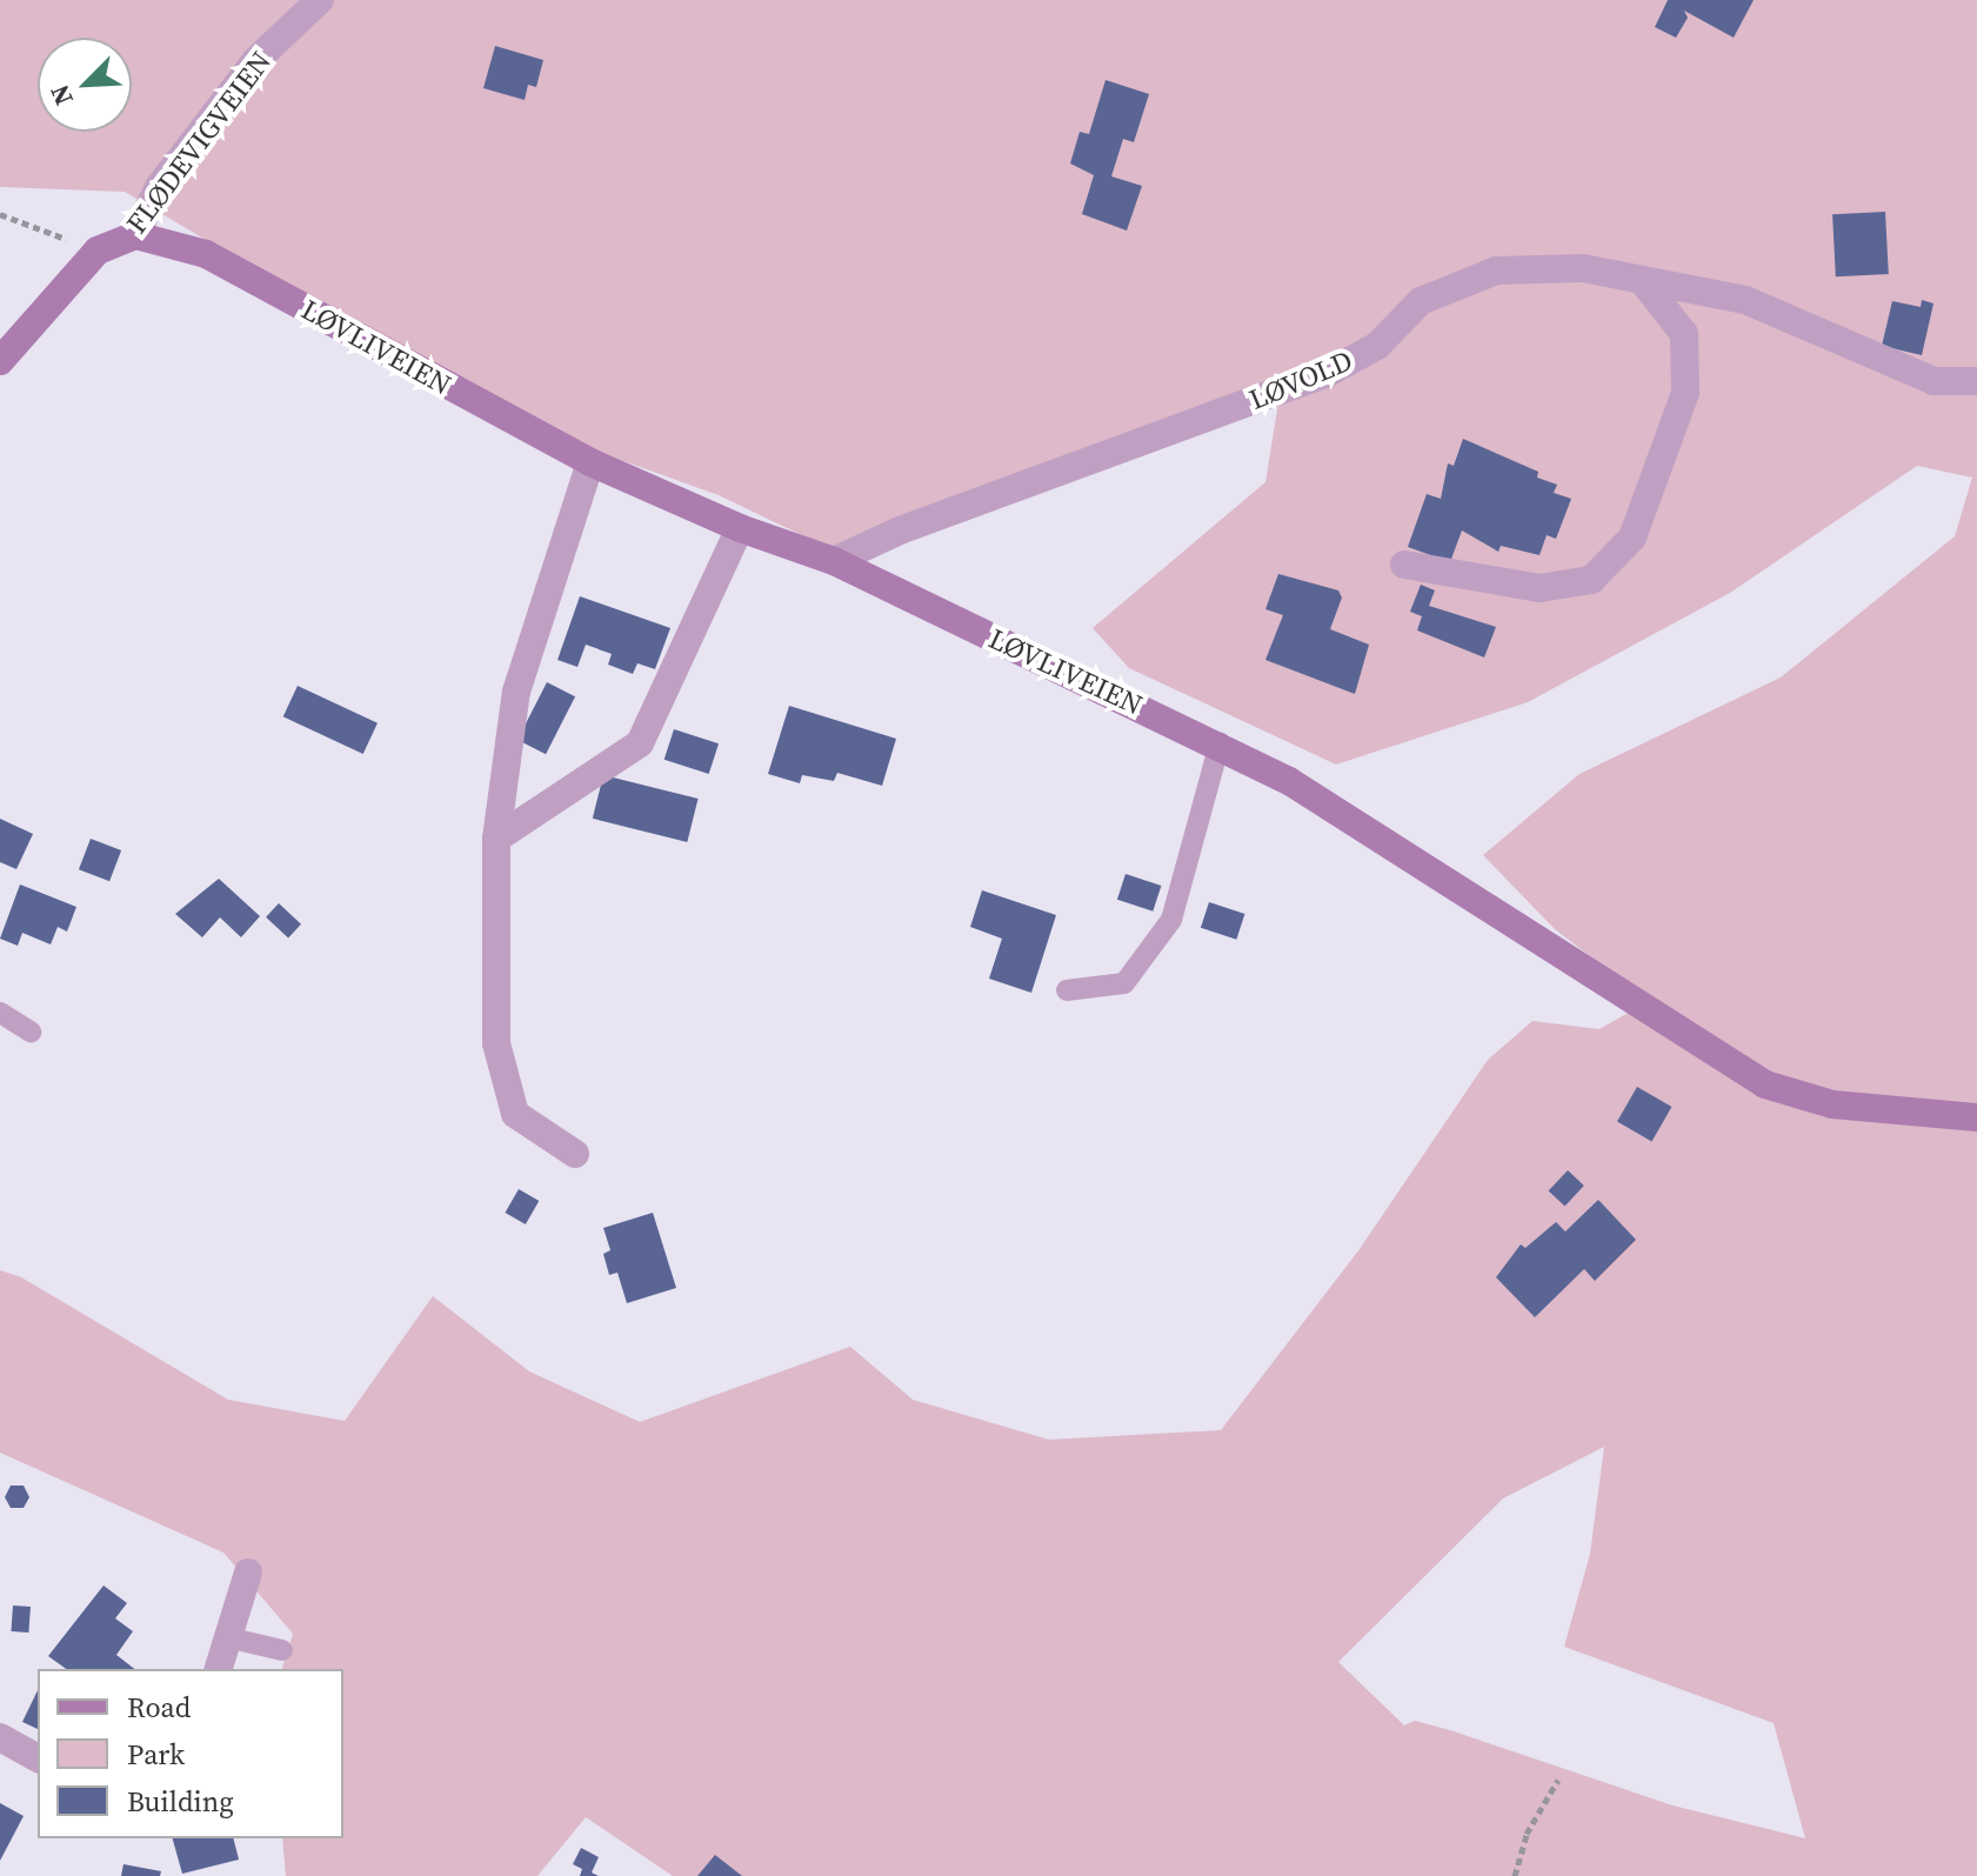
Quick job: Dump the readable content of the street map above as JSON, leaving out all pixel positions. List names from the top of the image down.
{
  "streets": {
    "main road": ["FLØDEVIGVEIEN", "LØVLIVEIEN"],
    "street": ["LØVOLD"]
  },
  "crossings": [
    ["FLØDEVIGVEIEN", "LØVLIVEIEN"],
    ["LØVLIVEIEN", "LØVOLD"]
  ],
  "legend": ["Road", "Park", "Building"],
  "north": "bottom left"
}
